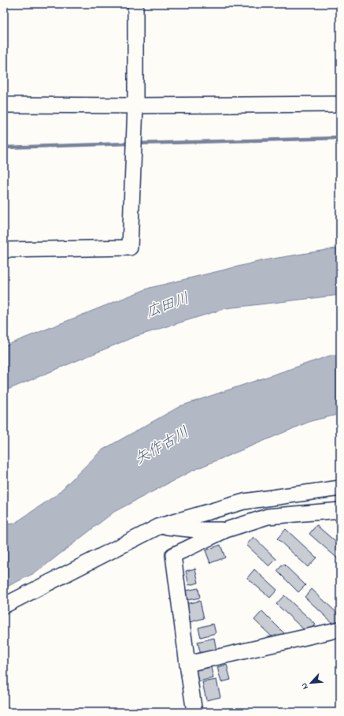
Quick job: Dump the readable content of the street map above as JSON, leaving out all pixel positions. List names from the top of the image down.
{
  "water": ["広田川", "矢作古川"],
  "north": "bottom left"
}
